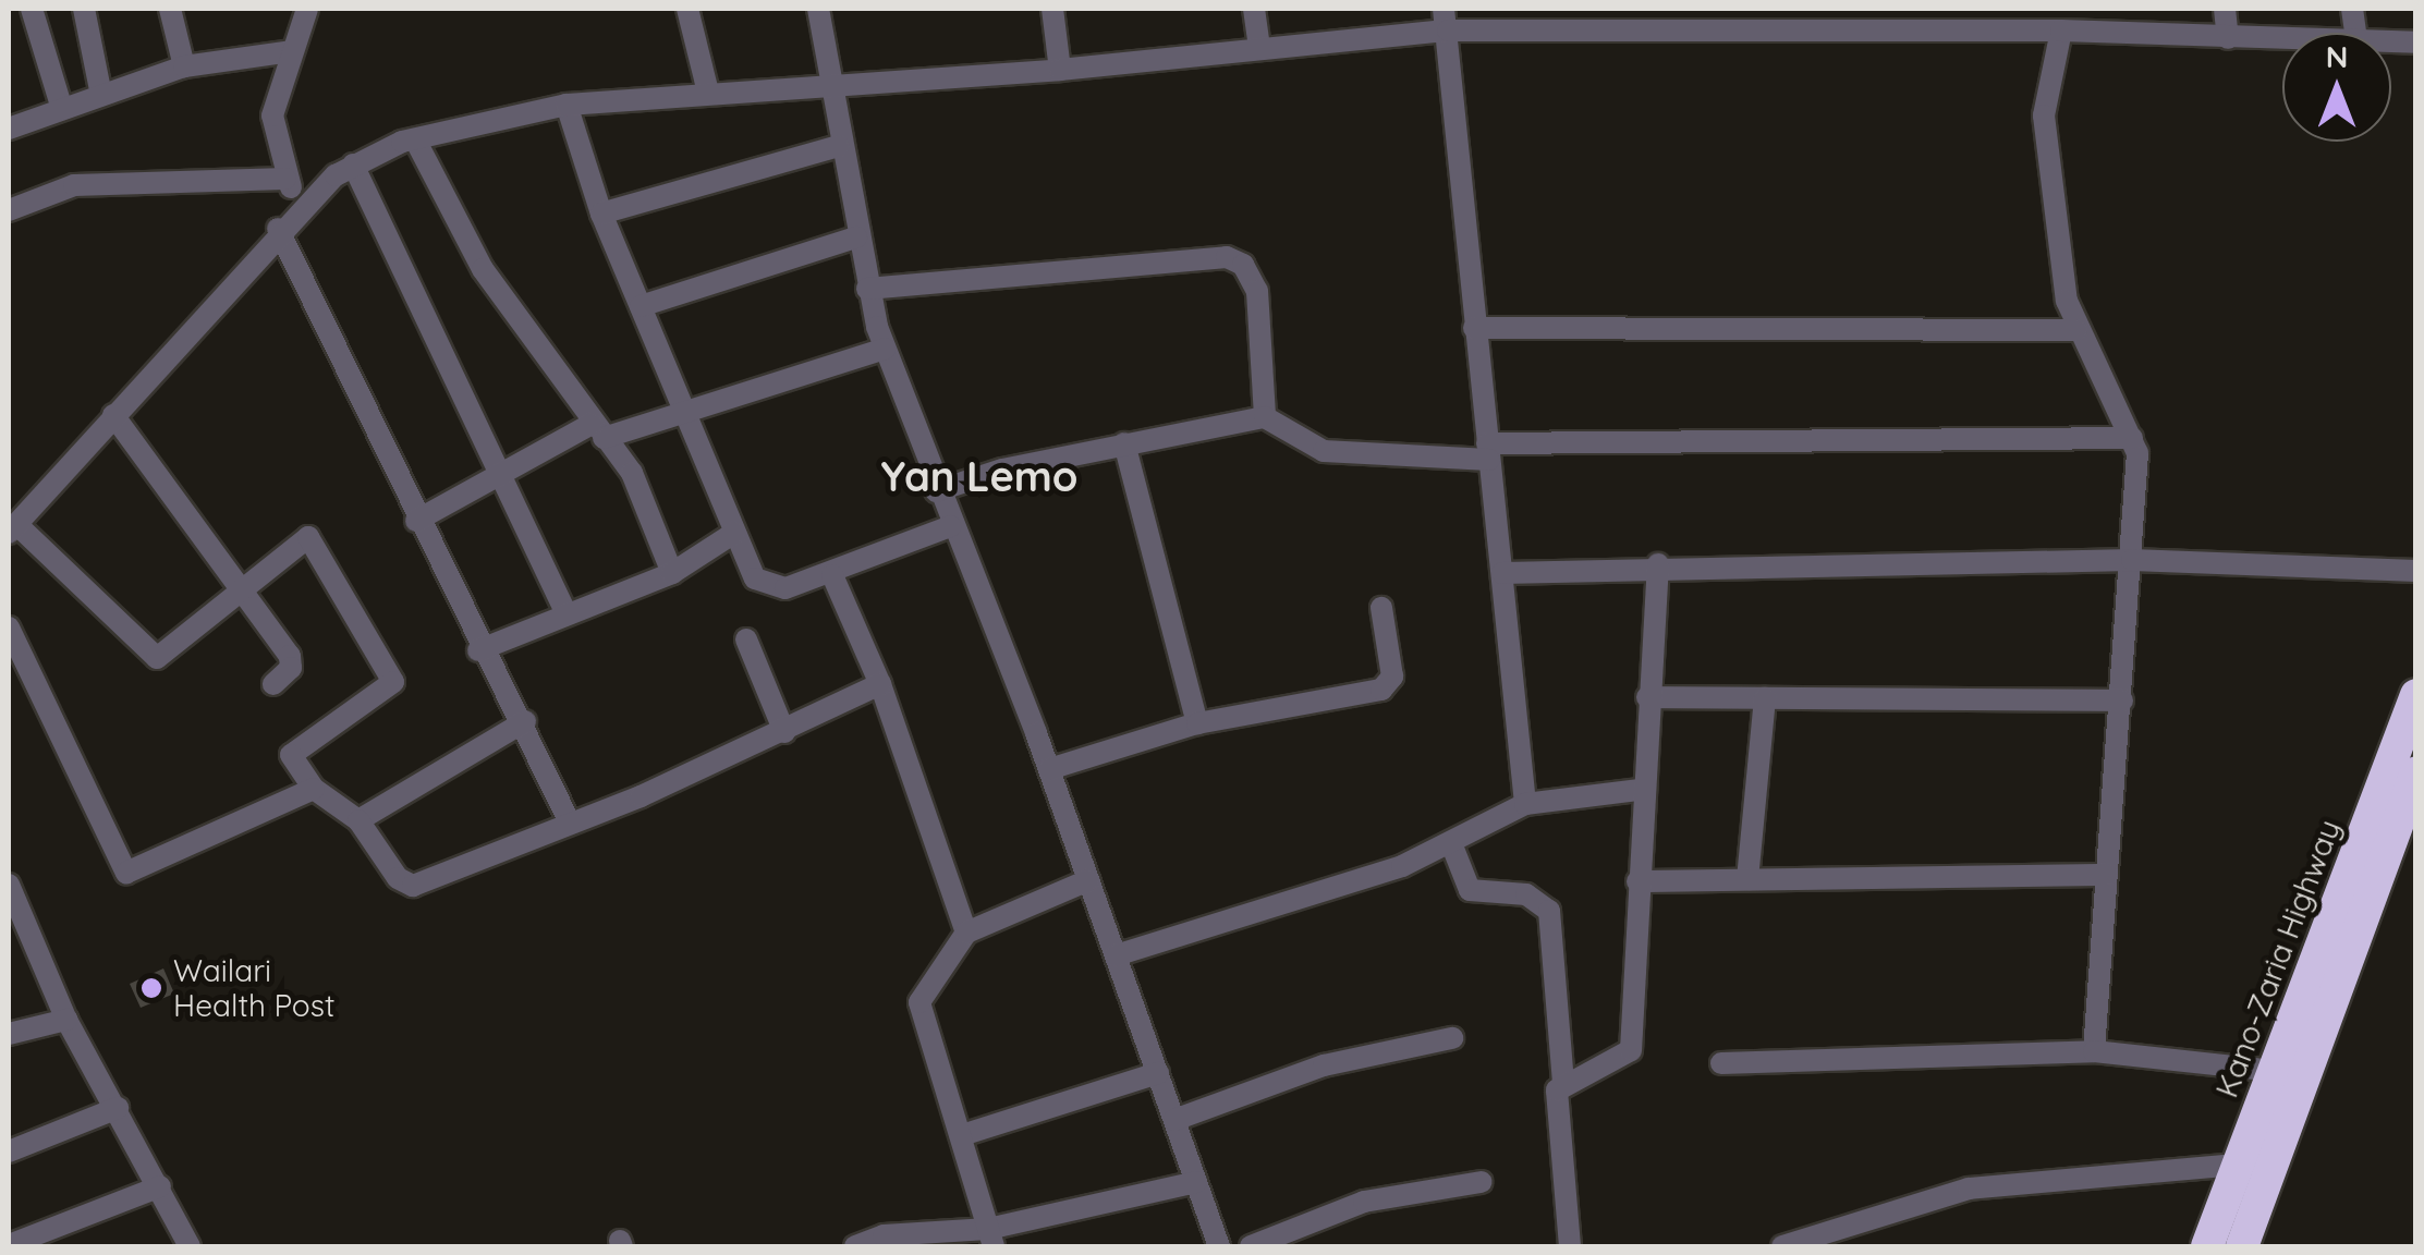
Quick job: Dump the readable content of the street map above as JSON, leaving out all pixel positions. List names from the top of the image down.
{
  "streets": {
    "highway": ["Kano-Zaria Highway"]
  },
  "districts": ["Yan Lemo"],
  "places": ["Wailari Health Post"],
  "north": "top"
}
